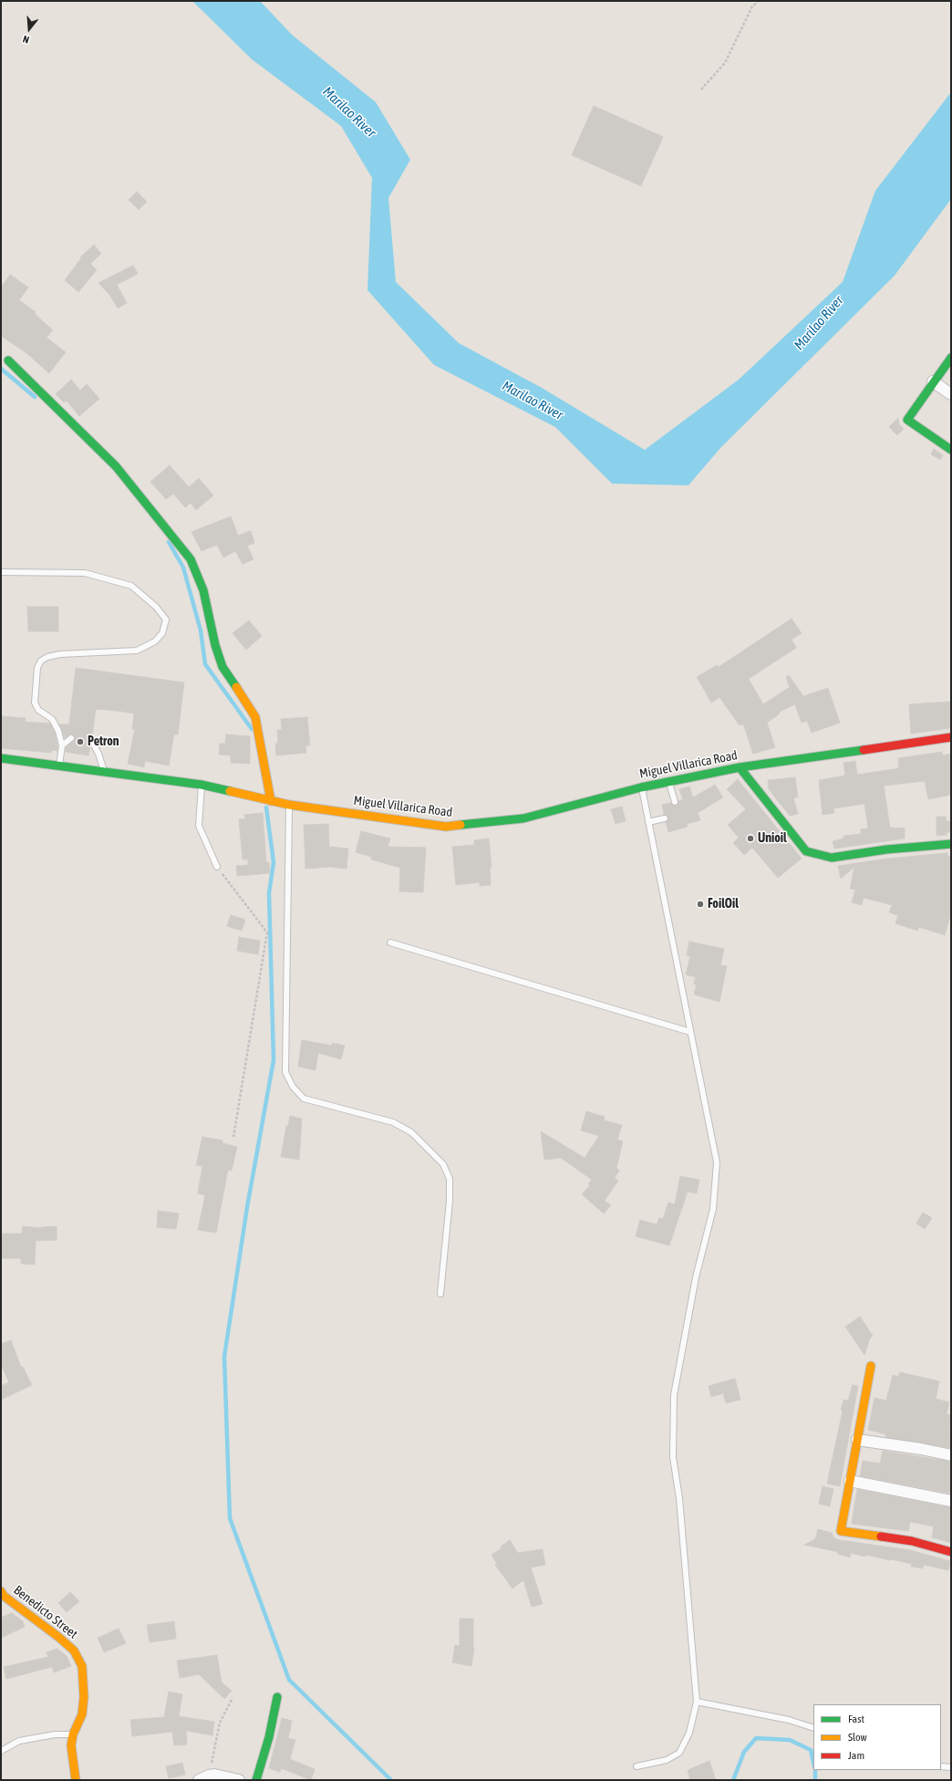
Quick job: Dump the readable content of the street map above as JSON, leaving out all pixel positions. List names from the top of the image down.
{
  "streets": {
    "street": ["Miguel Villarica Road", "Benedicto Street"]
  },
  "water": ["Marilao River"],
  "places": ["Petron", "Unioil", "FoilOil"],
  "legend": ["Fast", "Slow", "Jam"],
  "north": "bottom"
}
